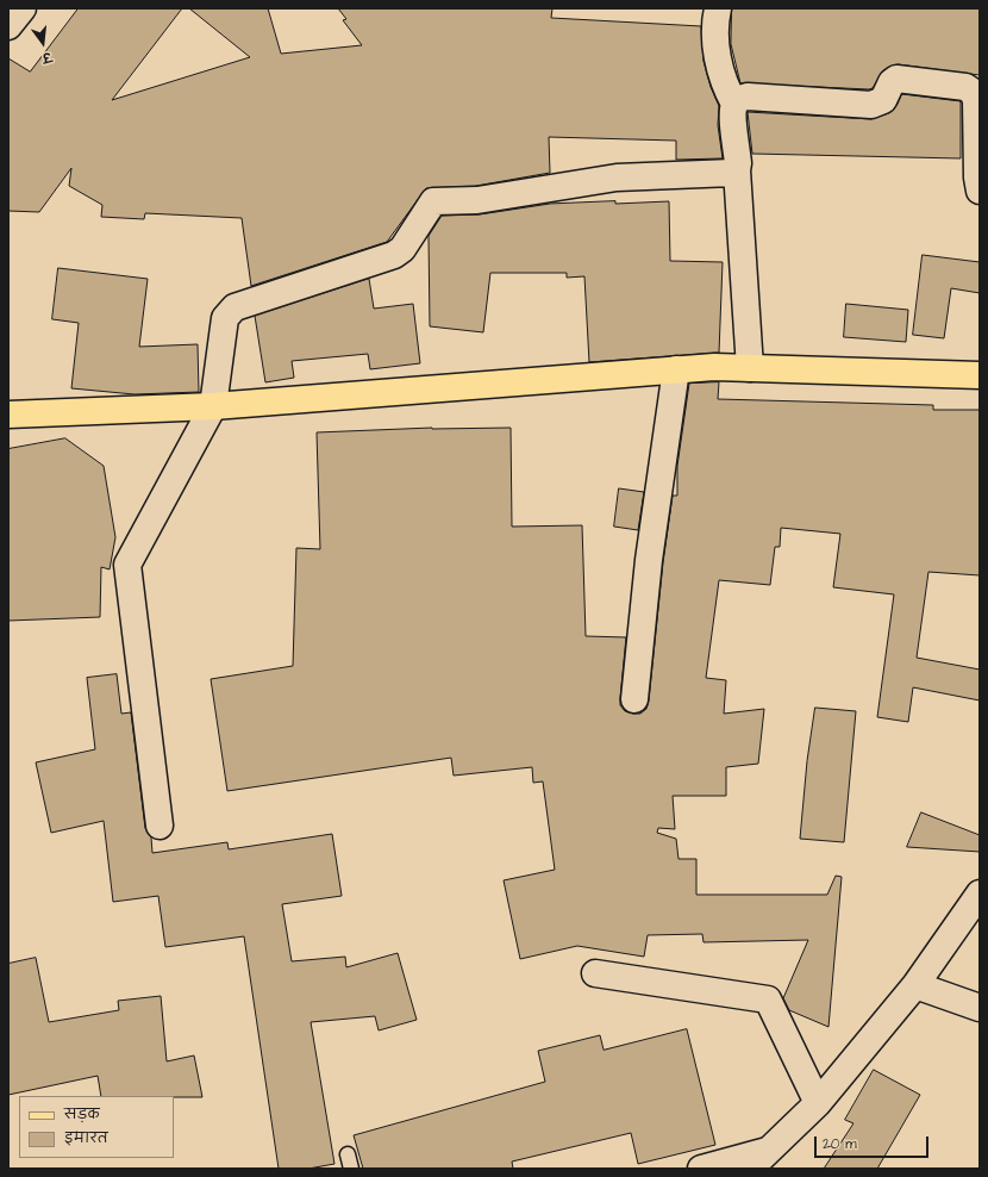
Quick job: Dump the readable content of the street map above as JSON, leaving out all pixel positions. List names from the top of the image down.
{
  "legend": ["सड़क", "इमारत"],
  "scale_bar": "20 m",
  "north": "bottom"
}
